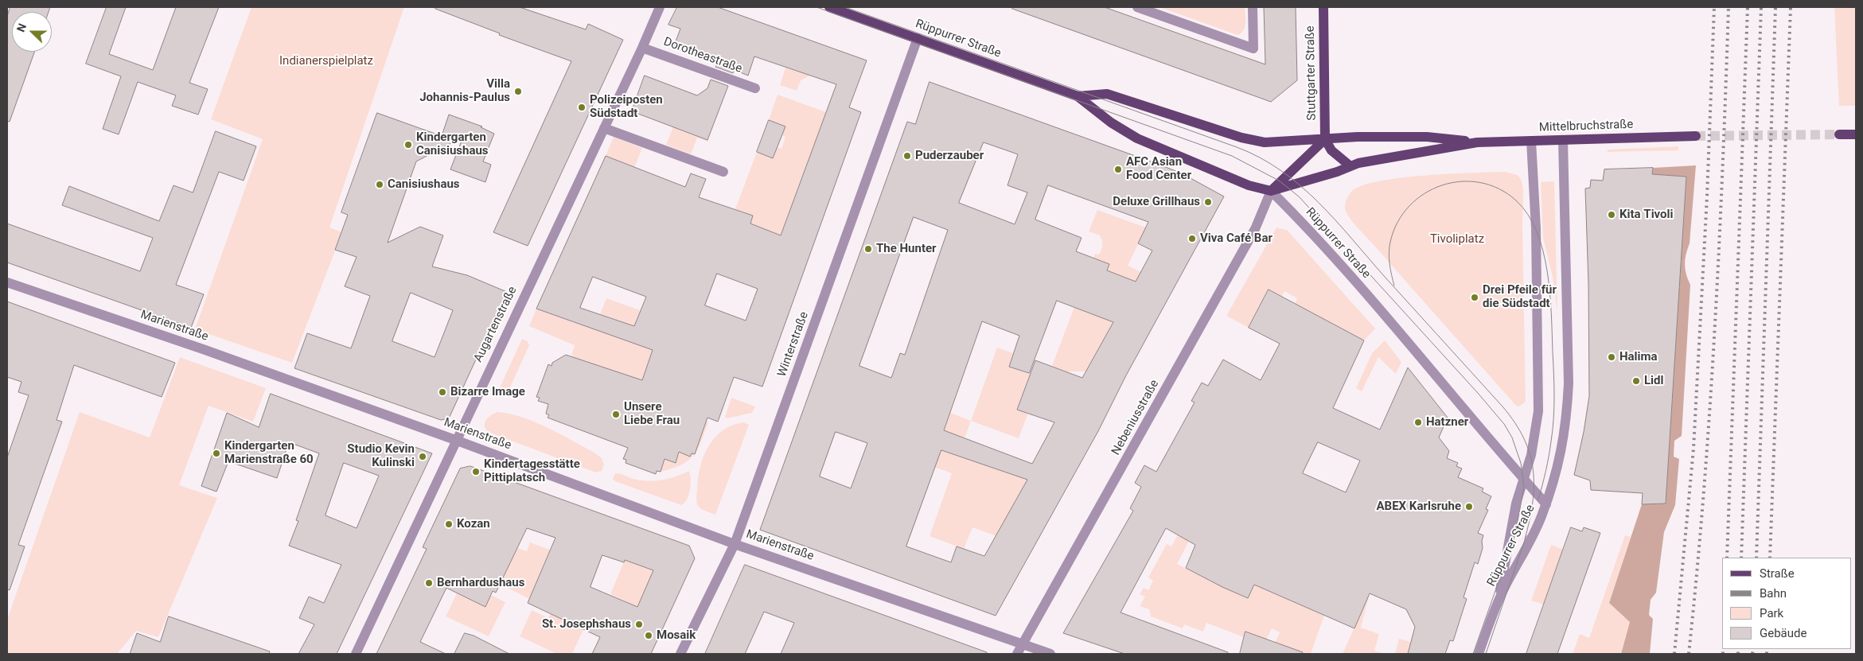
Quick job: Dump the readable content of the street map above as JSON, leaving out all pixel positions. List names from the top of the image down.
{
  "streets": {
    "main road": ["Rüppurrer Straße", "Stuttgarter Straße", "Mittelbruchstraße"],
    "street": [
      "Dorotheastraße",
      "Augartenstraße",
      "Marienstraße",
      "Winterstraße",
      "Nebeniusstraße"
    ]
  },
  "crossings": [
    ["Rüppurrer Straße", "Stuttgarter Straße"],
    ["Rüppurrer Straße", "Mittelbruchstraße"],
    ["Rüppurrer Straße", "Winterstraße"],
    ["Rüppurrer Straße", "Nebeniusstraße"],
    ["Dorotheastraße", "Augartenstraße"],
    ["Stuttgarter Straße", "Mittelbruchstraße"],
    ["Mittelbruchstraße", "Nebeniusstraße"],
    ["Augartenstraße", "Marienstraße"],
    ["Marienstraße", "Winterstraße"],
    ["Marienstraße", "Nebeniusstraße"]
  ],
  "parks": ["Indianerspielplatz", "Tivoliplatz"],
  "places": [
    "Villa Johannis-Paulus",
    "Polizeiposten Südstadt",
    "Kindergarten Canisiushaus",
    "Puderzauber",
    "AFC Asian Food Center",
    "Canisiushaus",
    "Deluxe Grillhaus",
    "Kita Tivoli",
    "Viva Café Bar",
    "The Hunter",
    "Drei Pfeile für die Südstadt",
    "Halima",
    "Lidl",
    "Bizarre Image",
    "Unsere Liebe Frau",
    "Hatzner",
    "Kindergarten Marienstraße 60",
    "Studio Kevin Kulinski",
    "Kindertagesstätte Pittiplatsch",
    "ABEX Karlsruhe",
    "Kozan",
    "Bernhardushaus",
    "St. Josephshaus",
    "Mosaik"
  ],
  "legend": [
    "Straße",
    "Bahn",
    "Park",
    "Gebäude"
  ],
  "north": "left"
}
